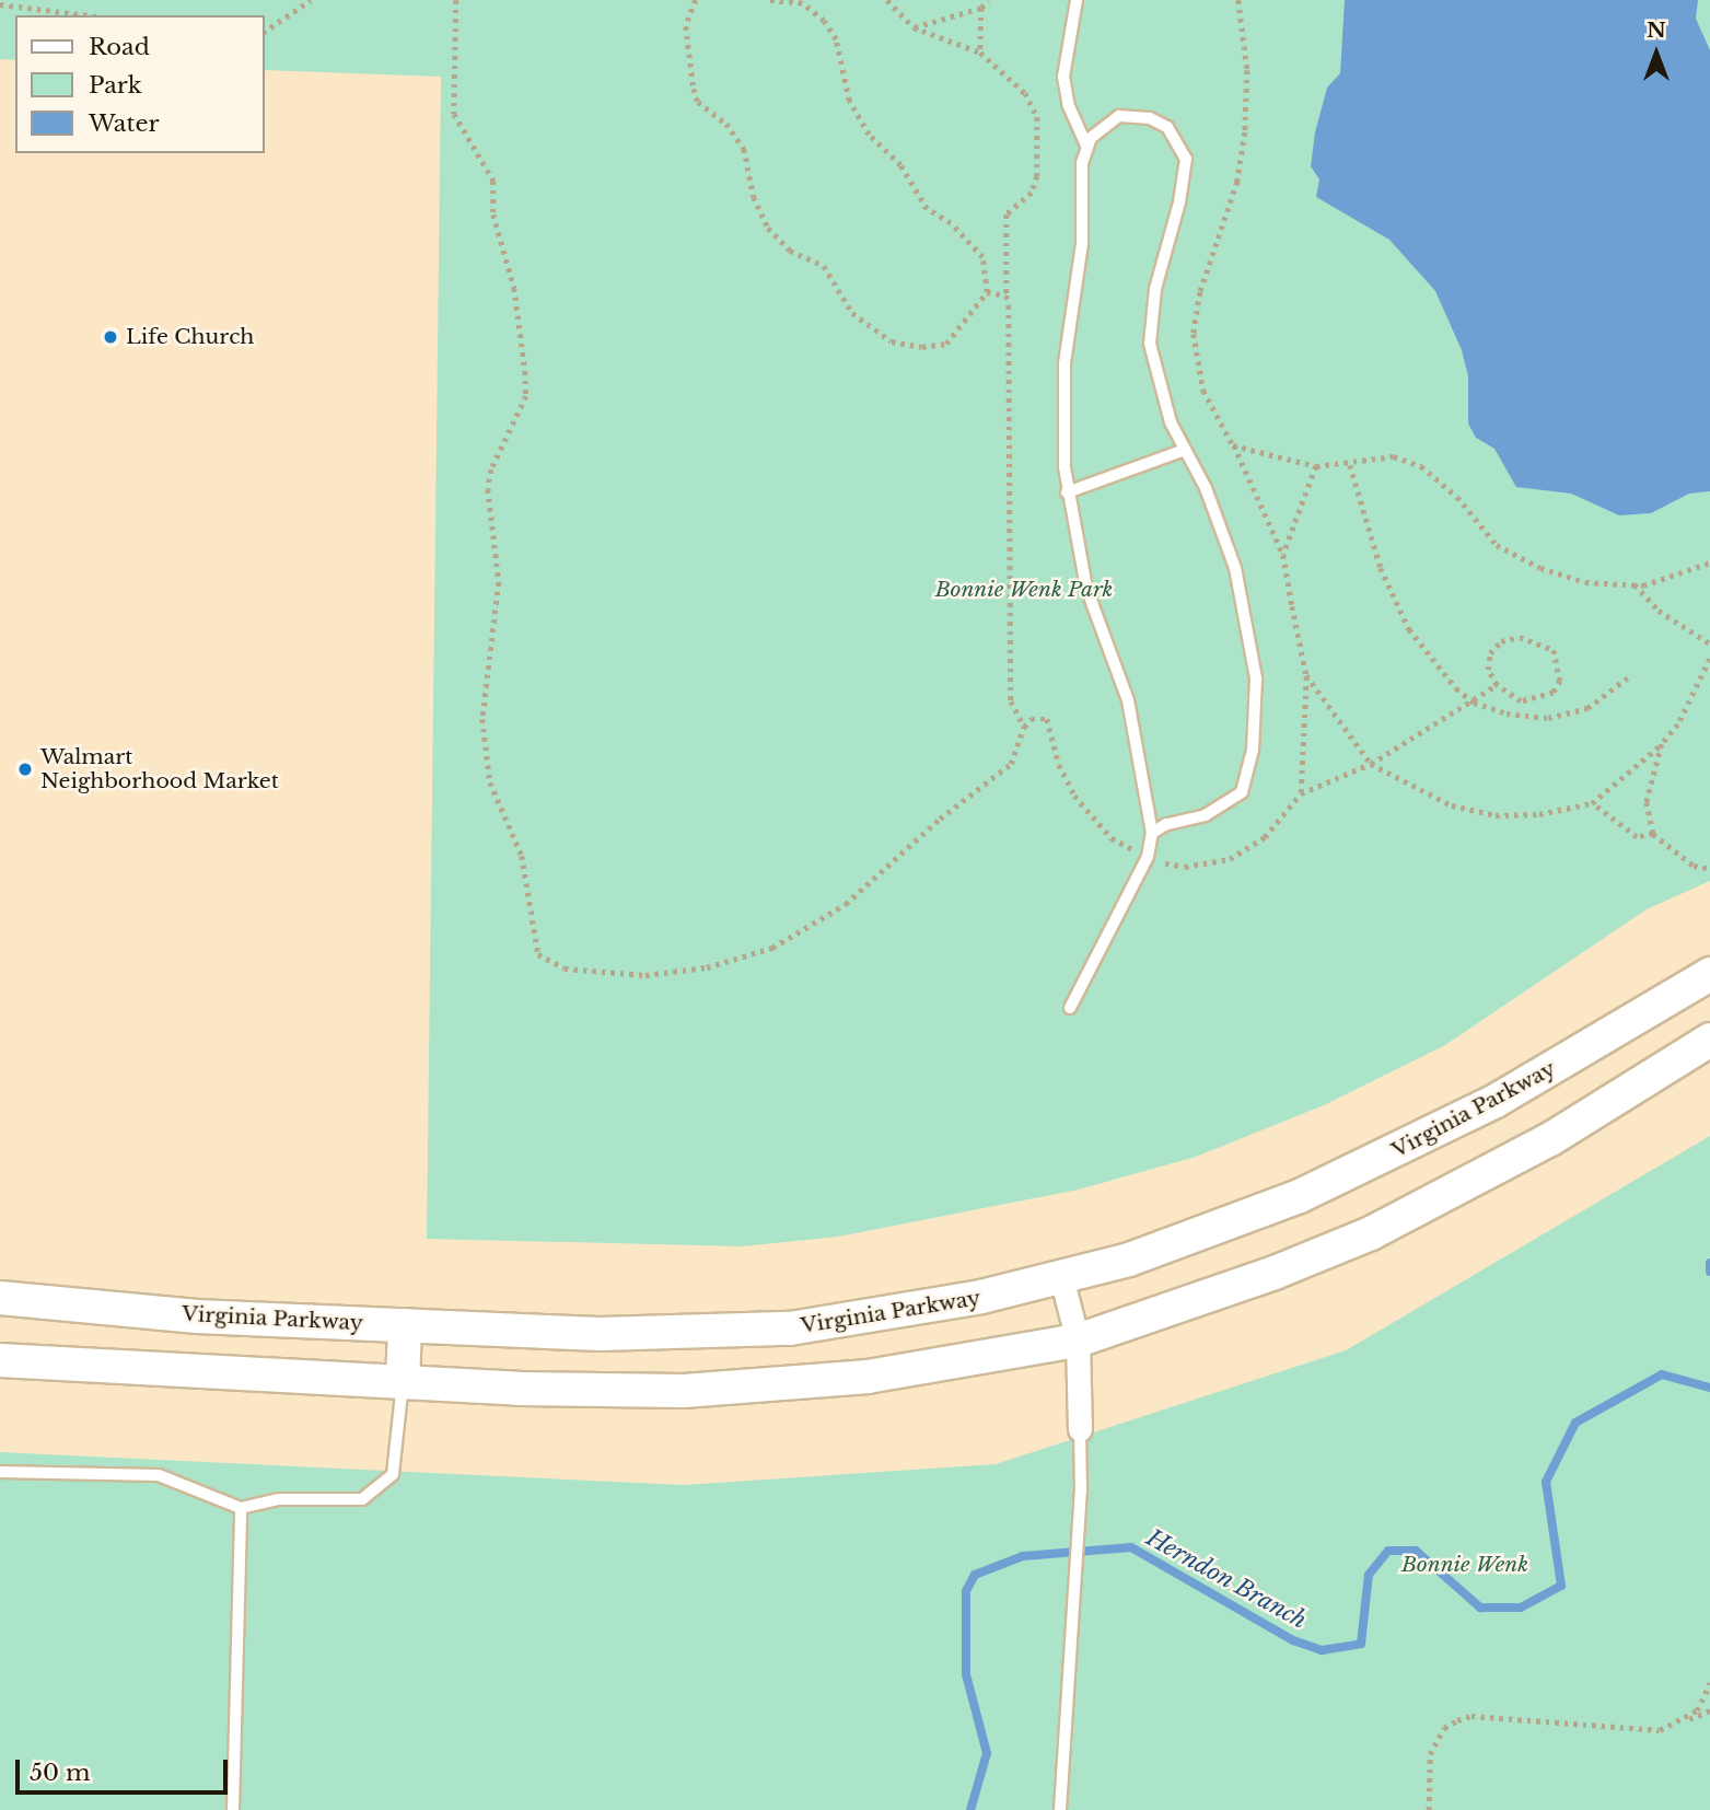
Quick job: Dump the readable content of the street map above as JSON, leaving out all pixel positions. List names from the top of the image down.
{
  "streets": {
    "main road": ["Virginia Parkway"]
  },
  "water": ["Herndon Branch"],
  "parks": ["Bonnie Wenk Park", "Bonnie Wenk"],
  "places": ["Life Church", "Walmart Neighborhood Market"],
  "legend": ["Road", "Park", "Water"],
  "scale_bar": "50 m",
  "north": "top"
}
